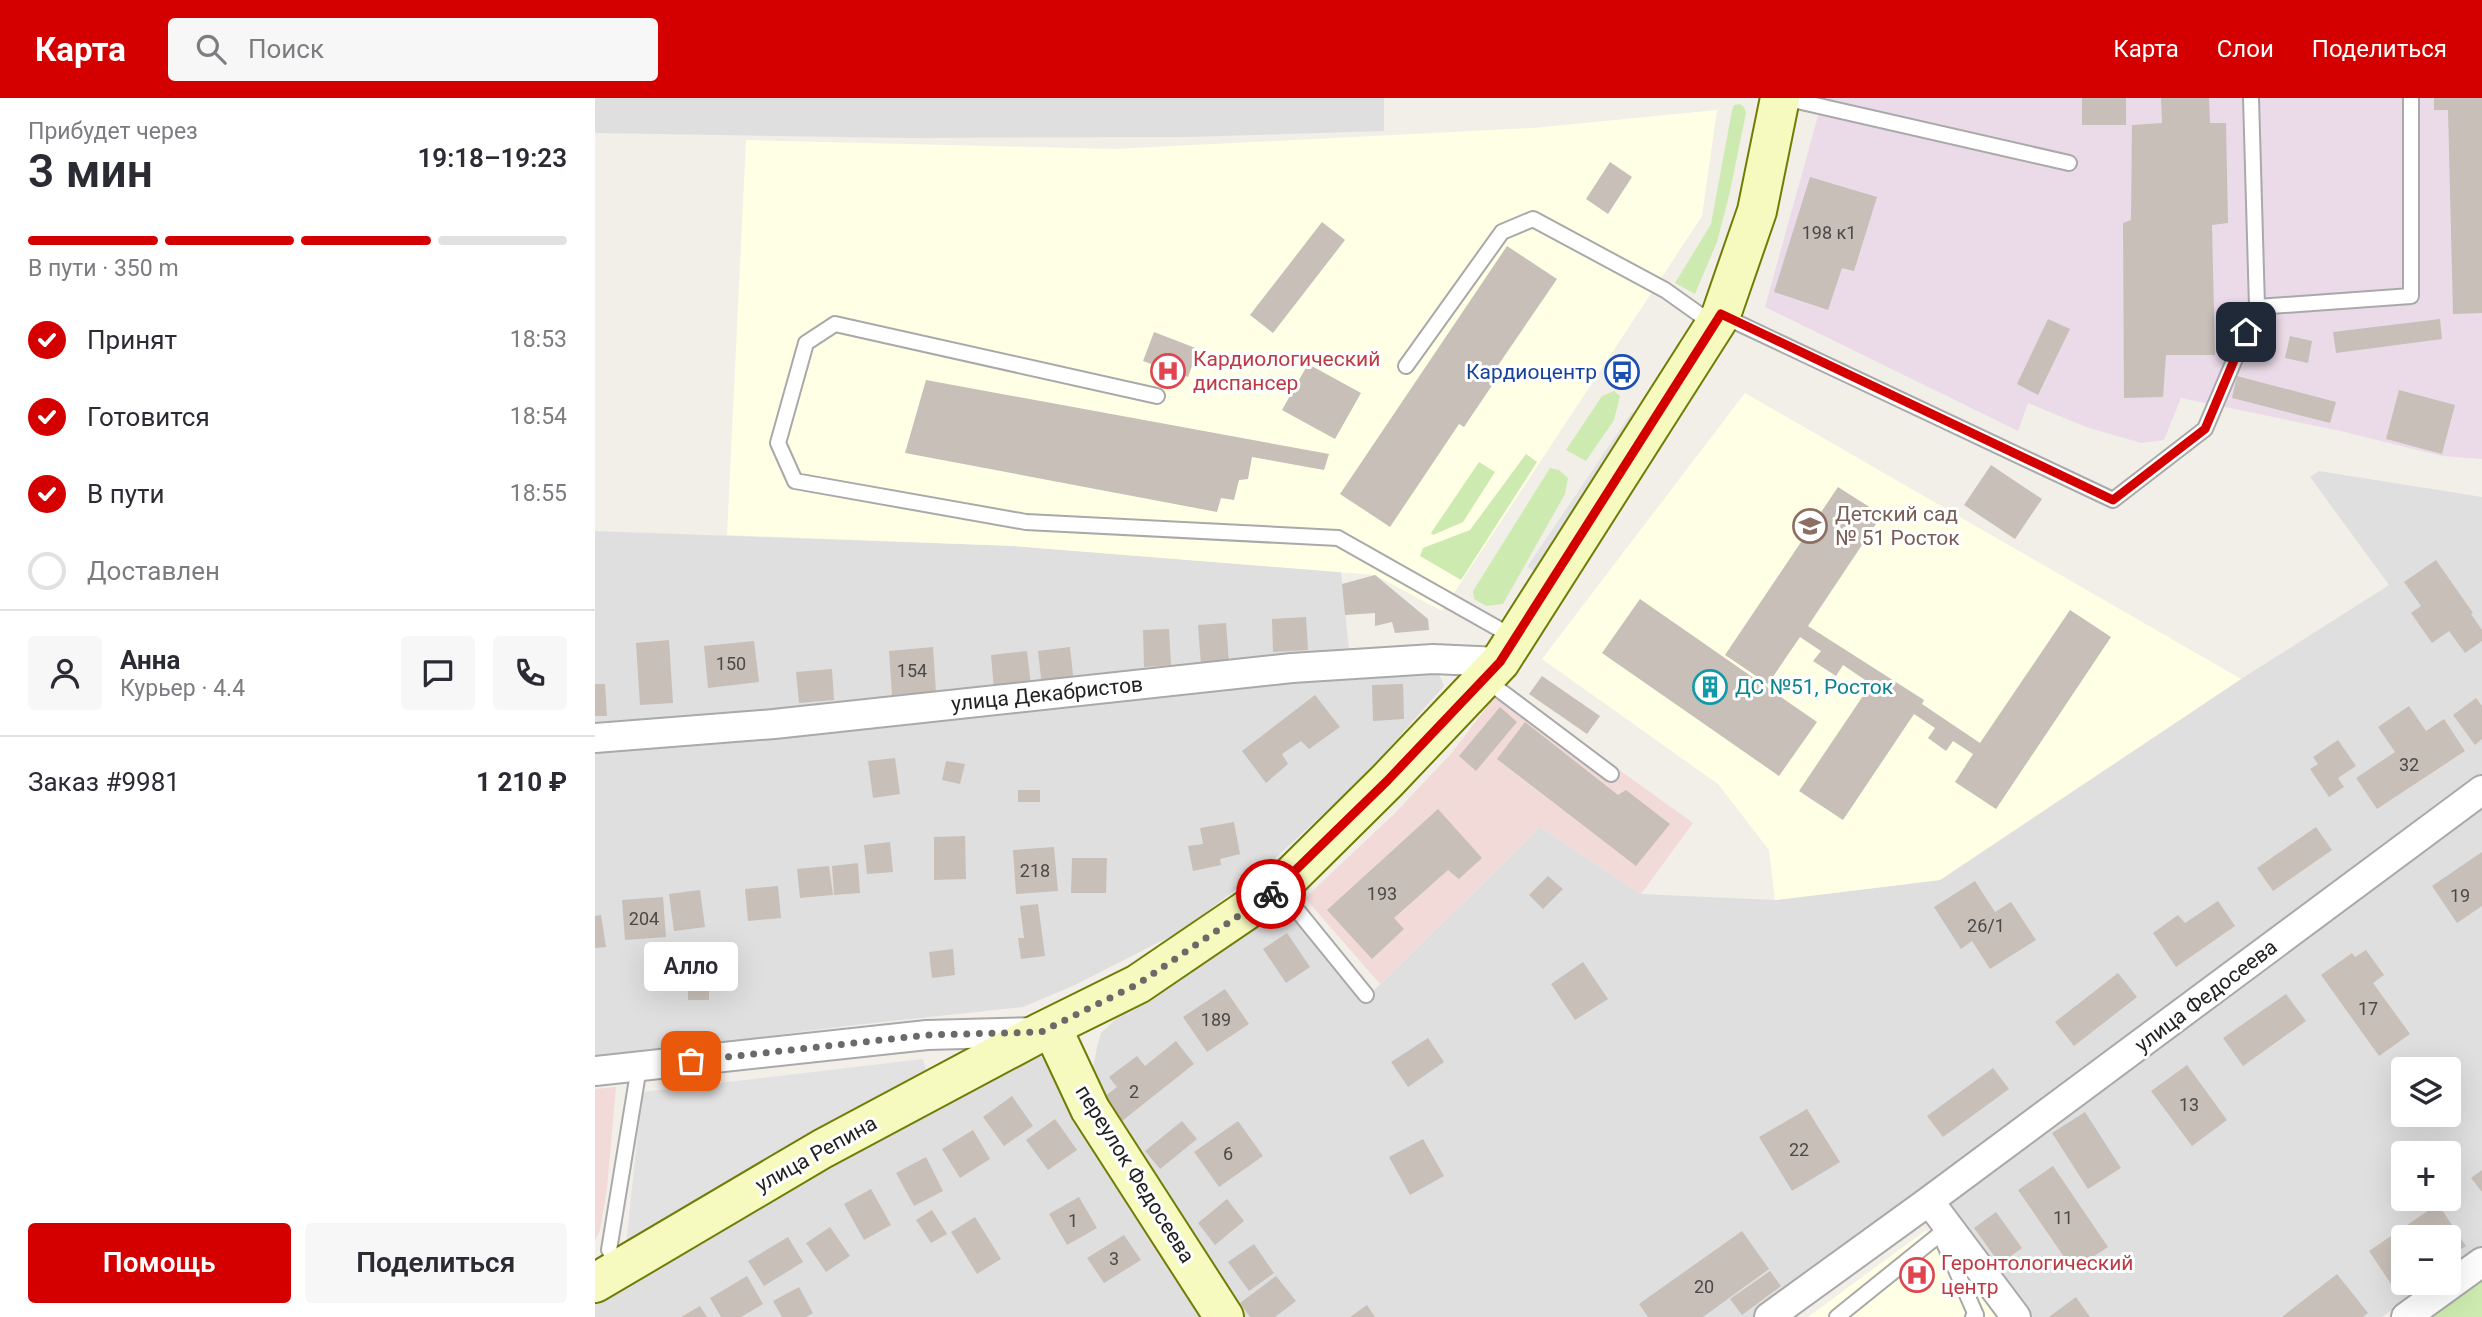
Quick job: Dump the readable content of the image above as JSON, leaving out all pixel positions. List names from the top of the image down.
{
  "streets": {
    "street": [
      "улица Декабристов",
      "улица Федосеева",
      "улица Репина",
      "переулок Федосеева"
    ]
  },
  "crossings": [
    ["улица Декабристов", "улица Репина"],
    ["улица Репина", "переулок Федосеева"]
  ],
  "places": {
    "hospital": ["Кардиологический диспансер", "Геронтологический центр"],
    "bus stop": ["Кардиоцентр"],
    "school or university": ["Детский сад № 51 Росток"],
    "building": ["ДС №51, Росток"],
    "other": ["Алло"]
  },
  "house_numbers": [
    "198 к1",
    "150",
    "154",
    "32",
    "218",
    "193",
    "19",
    "204",
    "26/1",
    "17",
    "189",
    "2",
    "13",
    "22",
    "6",
    "11",
    "1",
    "3",
    "20"
  ],
  "page": {
    "header": "Карта",
    "search": "Поиск",
    "nav": ["Карта", "Слои", "Поделиться"],
    "heading": ["3 мин", "Прибудет через", "19:18–19:23"],
    "panel": [
      "Анна",
      "Курьер · 4.4",
      "Заказ #9981",
      "1 210 ₽"
    ],
    "bar": "В пути · 350 m",
    "list": [
      ["Принят", "18:53"],
      ["Готовится", "18:54"],
      ["В пути", "18:55"],
      "Доставлен"
    ],
    "bubble": "Алло",
    "map_buttons": ["+", "−"],
    "buttons": ["Помощь", "Поделиться"]
  }
}
